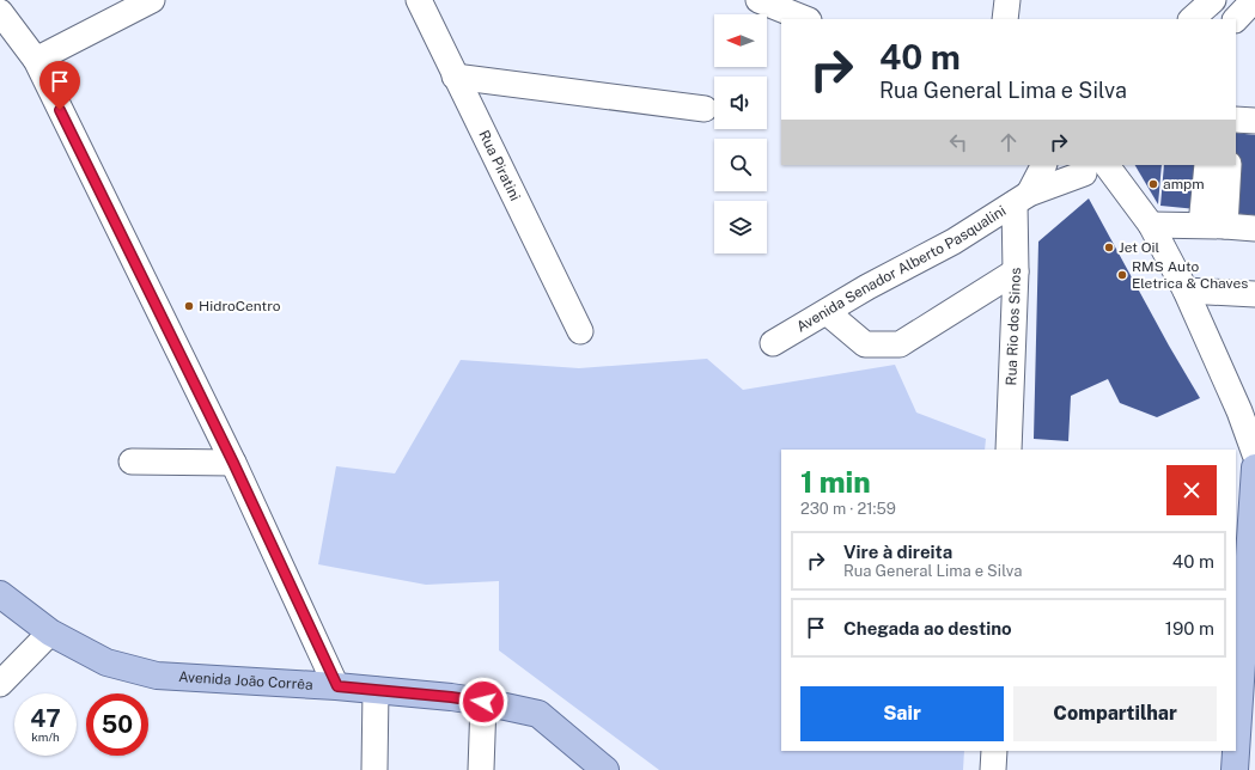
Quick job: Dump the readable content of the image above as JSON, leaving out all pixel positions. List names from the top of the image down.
{
  "streets": {
    "main road": ["Avenida João Corrêa"],
    "street": ["Rua Piratini", "Avenida Senador Alberto Pasqualini", "Rua Rio dos Sinos"]
  },
  "crossings": [
    ["Avenida Senador Alberto Pasqualini", "Rua Rio dos Sinos"]
  ],
  "places": [
    "ampm",
    "Jet Oil",
    "RMS Auto Eletrica & Chaves",
    "HidroCentro"
  ],
  "north": "left",
  "page": {
    "turn": ["40 m", "Rua General Lima e Silva"],
    "heading": ["1 min", "230 m · 21:59"],
    "list": [
      {
        "name": "Vire à direita",
        "note": "Rua General Lima e Silva",
        "value": "40 m"
      },
      {
        "name": "Chegada ao destino",
        "value": "190 m"
      }
    ],
    "buttons": ["Sair", "Compartilhar"],
    "speed": "47 km/h",
    "limit": "50"
  }
}
